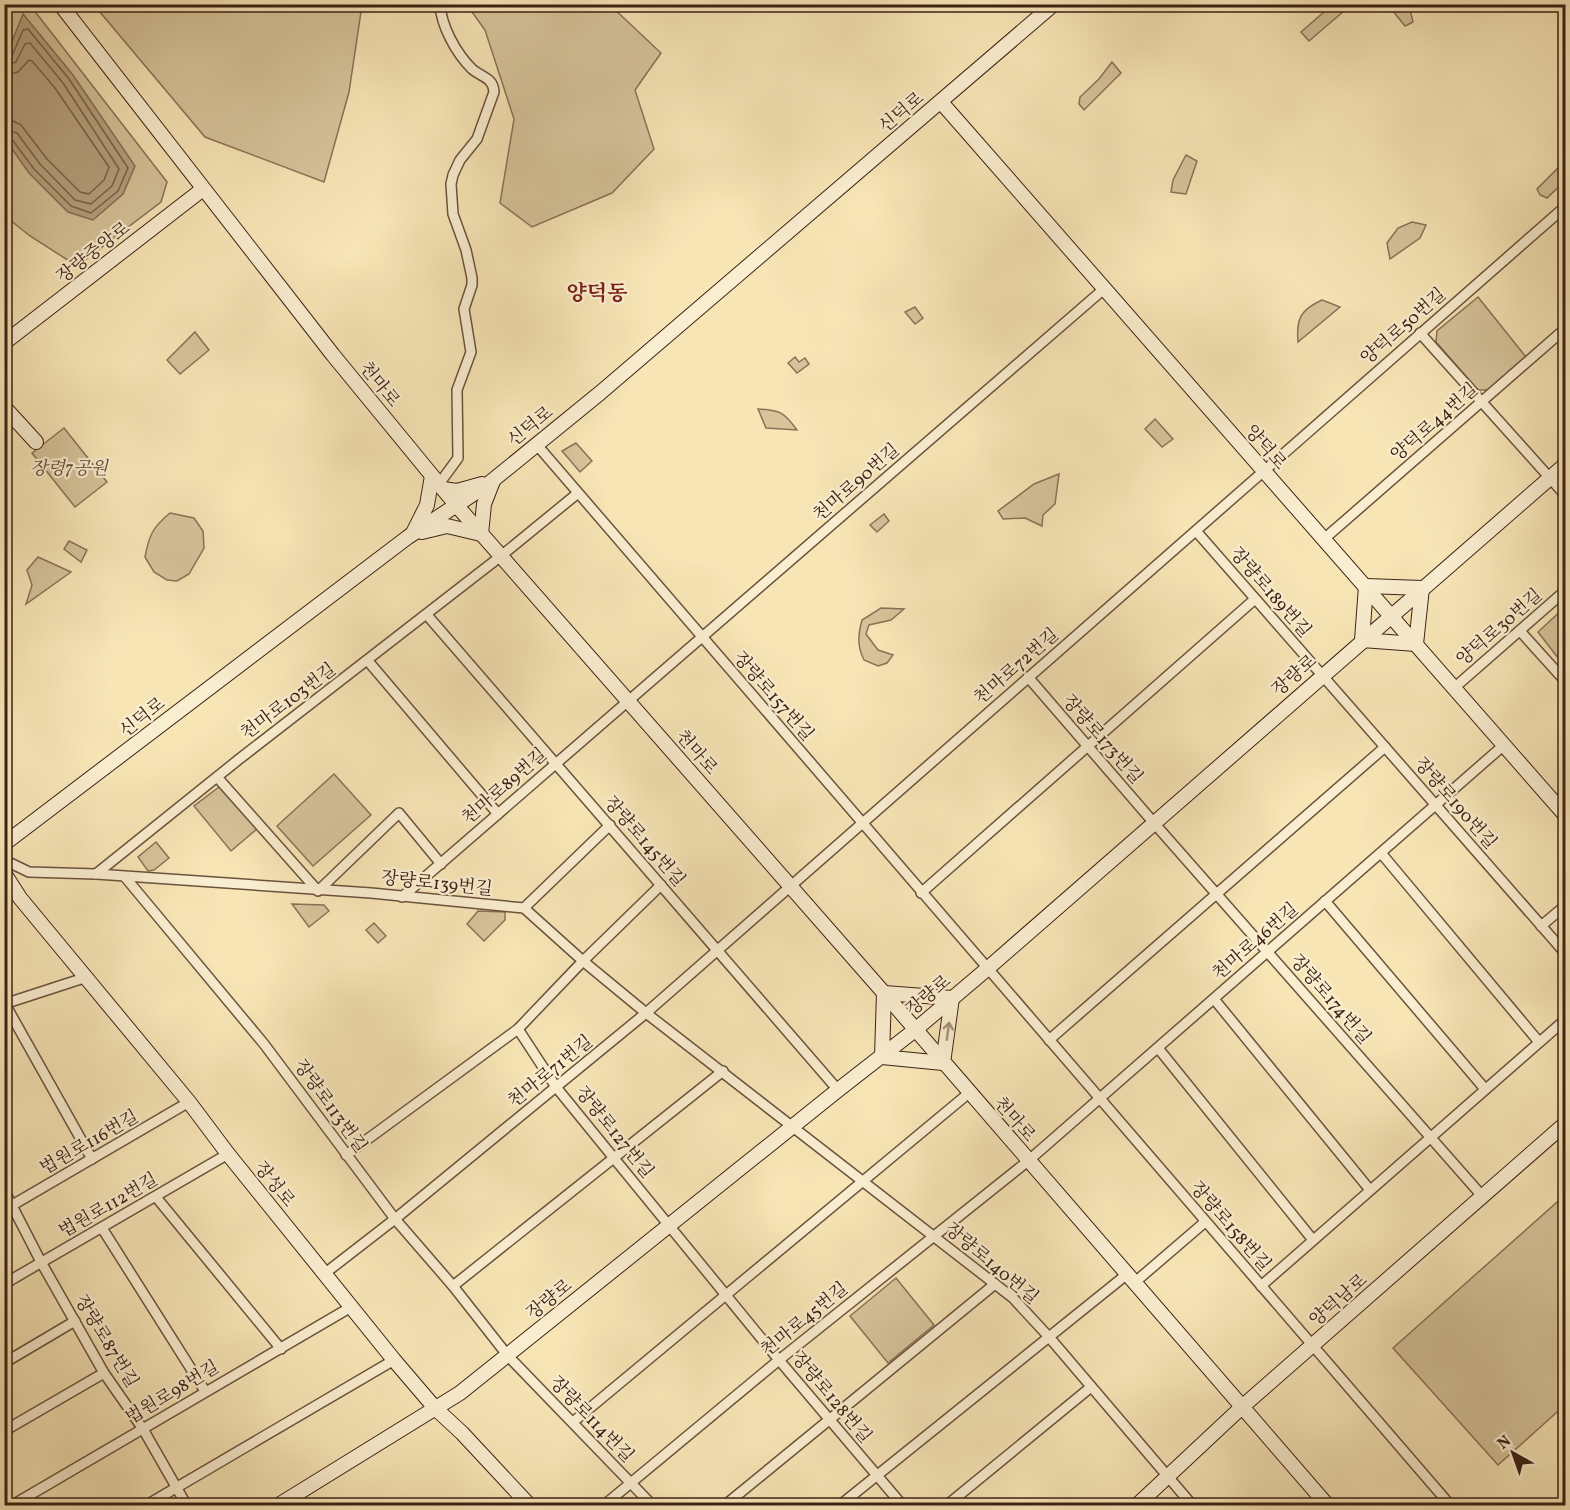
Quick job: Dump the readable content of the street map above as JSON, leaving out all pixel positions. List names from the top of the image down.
{
  "streets": {
    "street": [
      "신덕로",
      "장량중앙로",
      "양덕로50번길",
      "천마로",
      "양덕로44번길",
      "양덕로",
      "천마로90번길",
      "장량로189번길",
      "양덕로30번길",
      "천마로72번길",
      "장량로",
      "장량로157번길",
      "천마로103번길",
      "장량로173번길",
      "천마로89번길",
      "장량로190번길",
      "장량로145번길",
      "장량로139번길",
      "천마로46번길",
      "장량로174번길",
      "천마로71번길",
      "장량로113번길",
      "장량로127번길",
      "법원로116번길",
      "장성로",
      "법원로112번길",
      "장량로158번길",
      "장량로140번길",
      "양덕남로",
      "천마로45번길",
      "장량로87번길",
      "법원로98번길",
      "장량로128번길",
      "장량로114번길"
    ]
  },
  "crossings": [
    ["신덕로", "천마로"],
    ["신덕로", "양덕로"],
    ["신덕로", "장량로157번길"],
    ["장량중앙로", "천마로"],
    ["양덕로50번길", "양덕로"],
    ["양덕로50번길", "천마로72번길"],
    ["천마로", "천마로90번길"],
    ["천마로", "천마로72번길"],
    ["천마로", "장량로"],
    ["천마로", "천마로103번길"],
    ["천마로", "천마로89번길"],
    ["천마로", "천마로46번길"],
    ["천마로", "천마로71번길"],
    ["천마로", "양덕남로"],
    ["천마로", "천마로45번길"],
    ["양덕로44번길", "양덕로"],
    ["양덕로", "천마로90번길"],
    ["양덕로", "양덕로30번길"],
    ["양덕로", "천마로72번길"],
    ["양덕로", "장량로"],
    ["양덕로", "천마로46번길"],
    ["천마로90번길", "장량로157번길"],
    ["천마로90번길", "천마로89번길"],
    ["장량로189번길", "천마로72번길"],
    ["장량로189번길", "장량로"],
    ["장량로189번길", "장량로190번길"],
    ["천마로72번길", "장량로157번길"],
    ["천마로72번길", "장량로173번길"],
    ["천마로72번길", "천마로71번길"],
    ["장량로", "장량로157번길"],
    ["장량로", "장량로173번길"],
    ["장량로", "장량로190번길"],
    ["장량로", "장량로145번길"],
    ["장량로", "장량로174번길"],
    ["장량로", "장량로113번길"],
    ["장량로", "장량로127번길"],
    ["장량로", "장성로"],
    ["장량로", "장량로158번길"],
    ["장량로", "장량로140번길"],
    ["장량로", "장량로128번길"],
    ["장량로", "장량로114번길"],
    ["장량로157번길", "천마로103번길"],
    ["장량로157번길", "장량로158번길"],
    ["천마로103번길", "장량로145번길"],
    ["천마로103번길", "장량로139번길"],
    ["장량로173번길", "장량로174번길"],
    ["천마로89번길", "장량로145번길"],
    ["천마로89번길", "장량로139번길"],
    ["장량로190번길", "천마로46번길"],
    ["장량로145번길", "천마로71번길"],
    ["장량로139번길", "장량로113번길"],
    ["천마로46번길", "장량로174번길"],
    ["천마로46번길", "장량로158번길"],
    ["천마로46번길", "천마로45번길"],
    ["장량로174번길", "양덕남로"],
    ["천마로71번길", "장량로113번길"],
    ["천마로71번길", "장량로127번길"],
    ["천마로71번길", "장성로"],
    ["장량로113번길", "장량로114번길"],
    ["장량로127번길", "장량로128번길"],
    ["법원로116번길", "장성로"],
    ["법원로116번길", "장량로87번길"],
    ["장성로", "법원로112번길"],
    ["장성로", "법원로98번길"],
    ["법원로112번길", "장량로87번길"],
    ["장량로158번길", "양덕남로"],
    ["장량로140번길", "양덕남로"],
    ["장량로140번길", "천마로45번길"],
    ["천마로45번길", "장량로128번길"],
    ["천마로45번길", "장량로114번길"],
    ["장량로87번길", "법원로98번길"]
  ],
  "districts": ["양덕동"],
  "parks": ["장령7공원"],
  "north": "top left"
}
